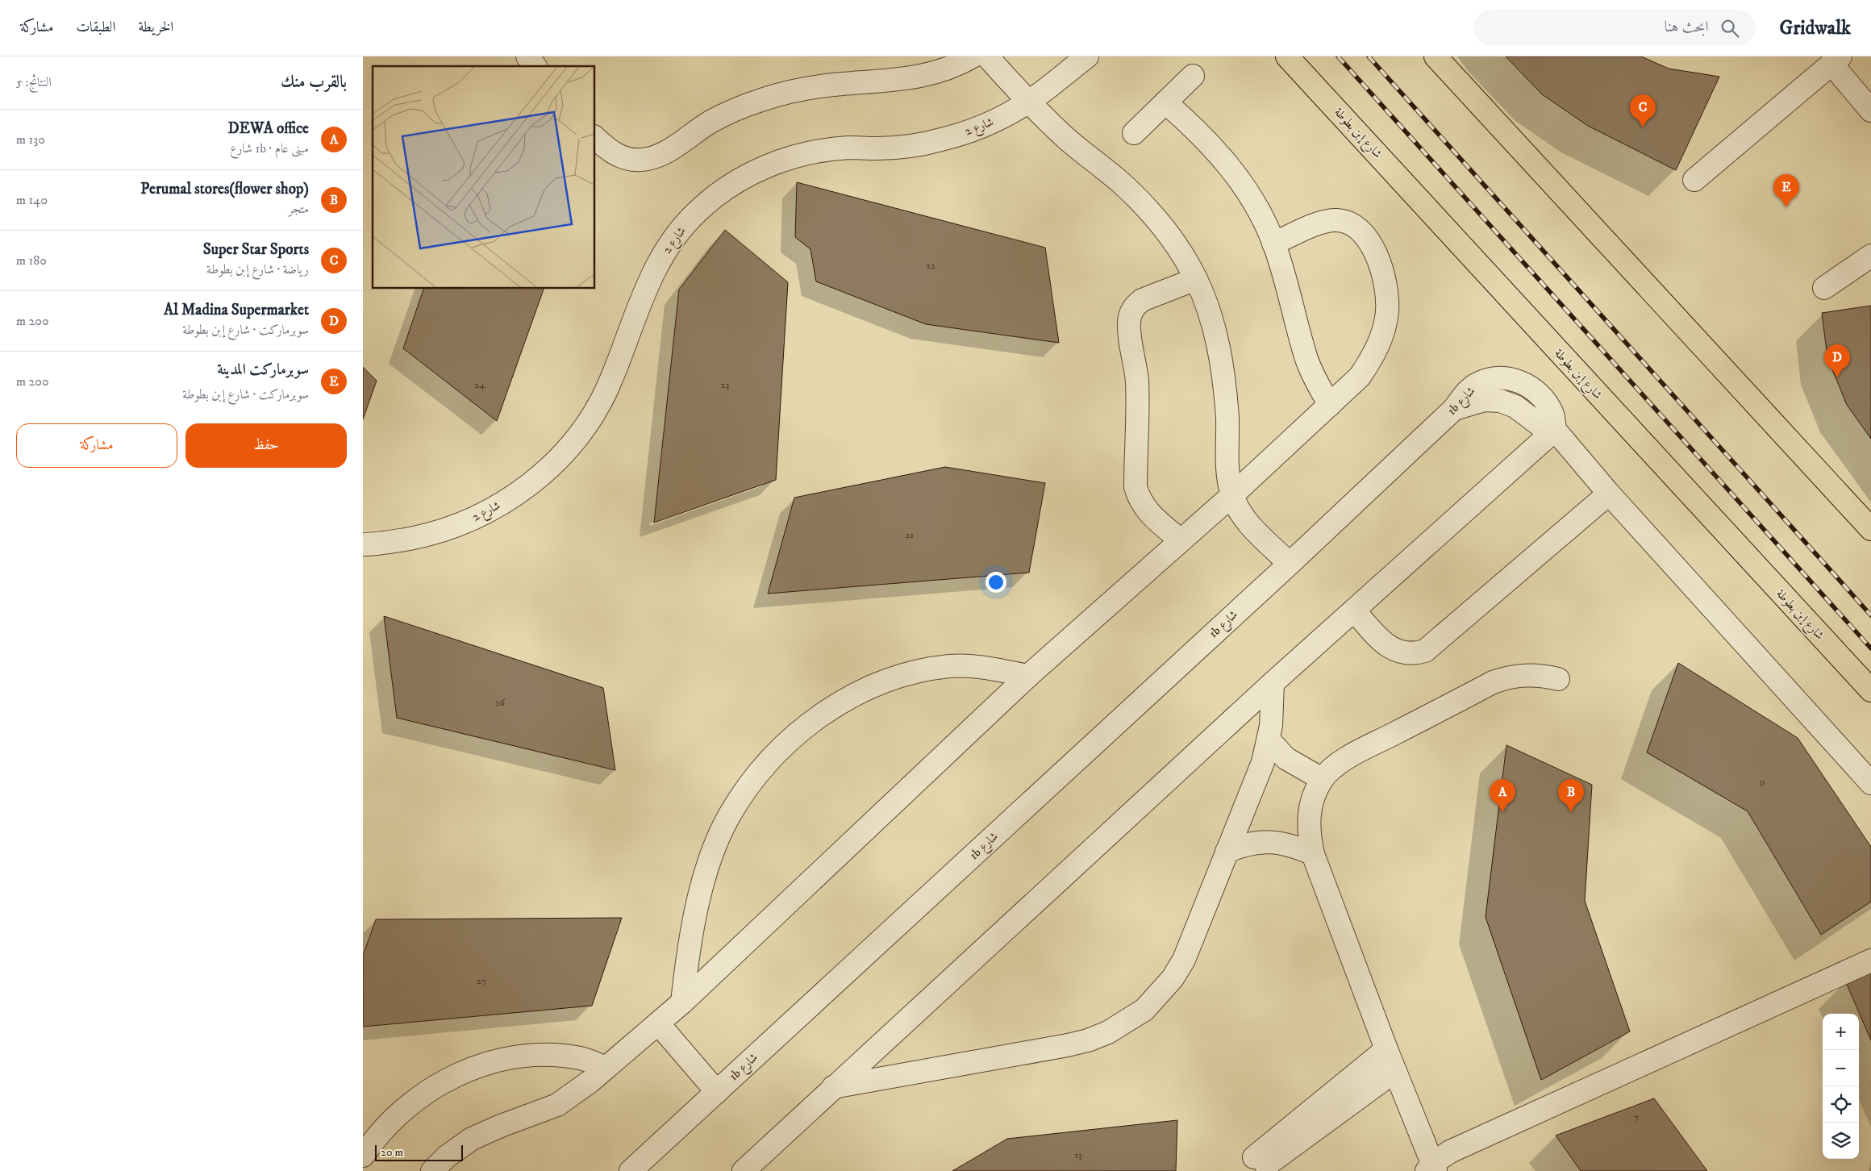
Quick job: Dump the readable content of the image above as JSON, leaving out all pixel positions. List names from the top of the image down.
{
  "streets": {
    "main road": ["شارع إبن بطوطة"],
    "street": ["شارع 2", "1b شارع"]
  },
  "house_numbers": [
    "22",
    "24",
    "23",
    "21",
    "26",
    "9",
    "27",
    "7",
    "13"
  ],
  "scale_bar": "20 m",
  "page": {
    "header": "Gridwalk",
    "search": "ابحث هنا",
    "nav": ["الخريطة", "الطبقات", "مشاركة"],
    "heading": ["بالقرب منك", "النتائج: 5"],
    "pins": [
      "C",
      "E",
      "D",
      "A",
      "B"
    ],
    "list": [
      {
        "mark": "A",
        "name": "DEWA office",
        "note": "مبنى عام · 1b شارع",
        "value": "130 m"
      },
      {
        "mark": "B",
        "name": "Perumal stores(flower shop)",
        "note": "متجر",
        "value": "140 m"
      },
      {
        "mark": "C",
        "name": "Super Star Sports",
        "note": "رياضة · شارع إبن بطوطة",
        "value": "180 m"
      },
      {
        "mark": "D",
        "name": "Al Madina Supermarket",
        "note": "سوبرماركت · شارع إبن بطوطة",
        "value": "200 m"
      },
      {
        "mark": "E",
        "name": "سوبرماركت المدينة",
        "note": "سوبرماركت · شارع إبن بطوطة",
        "value": "200 m"
      }
    ],
    "buttons": ["حفظ", "مشاركة"],
    "map_buttons": ["+", "−"],
    "scale": "20 m"
  }
}
